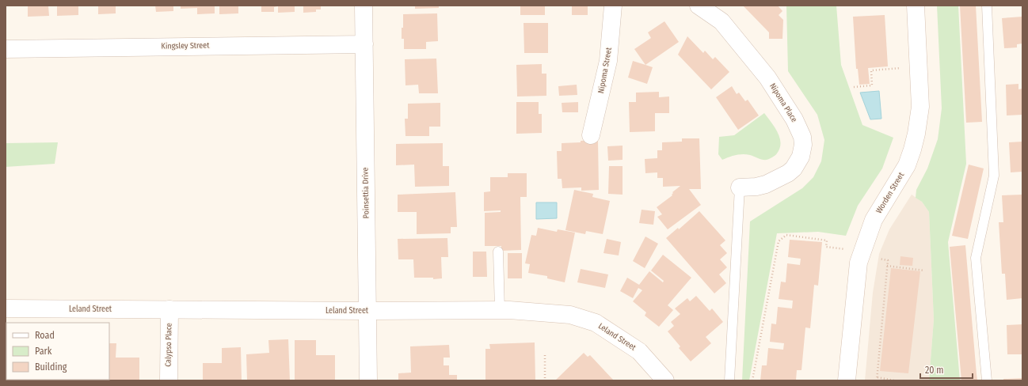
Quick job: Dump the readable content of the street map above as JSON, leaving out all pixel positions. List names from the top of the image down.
{
  "streets": {
    "street": [
      "Kingsley Street",
      "Nipoma Street",
      "Nipoma Place",
      "Poinsettia Drive",
      "Worden Street",
      "Leland Street",
      "Calypso Place"
    ]
  },
  "crossings": [
    ["Kingsley Street", "Poinsettia Drive"],
    ["Poinsettia Drive", "Leland Street"],
    ["Leland Street", "Calypso Place"]
  ],
  "legend": ["Road", "Park", "Building"],
  "scale_bar": "20 m"
}
